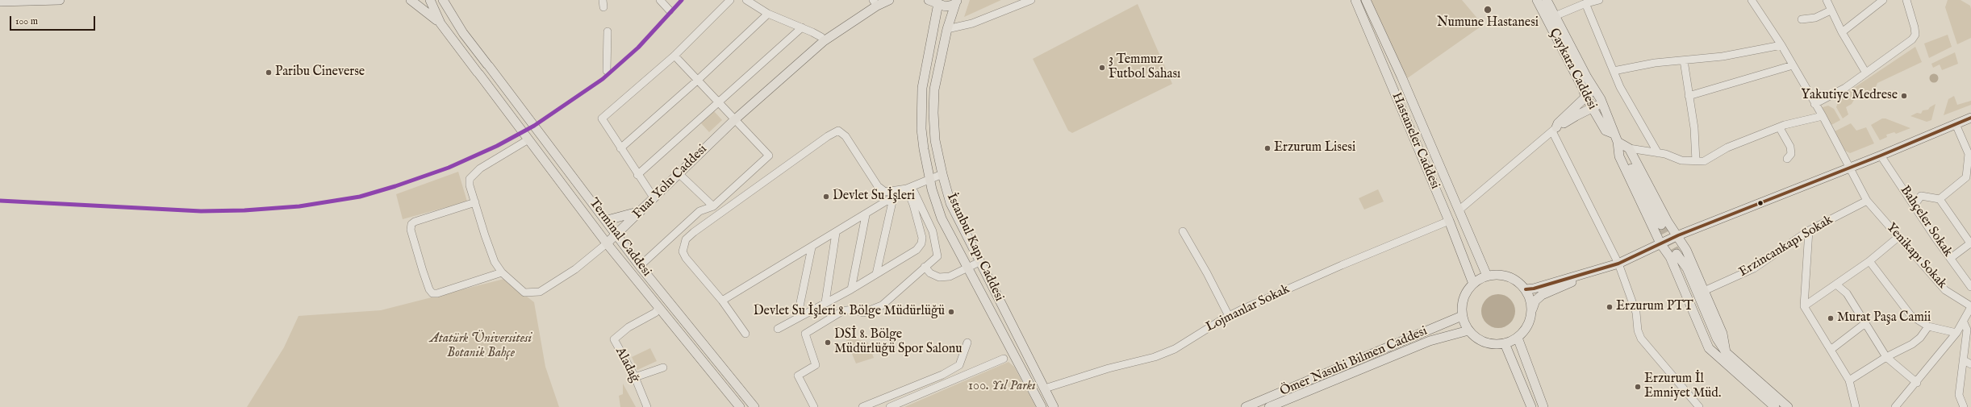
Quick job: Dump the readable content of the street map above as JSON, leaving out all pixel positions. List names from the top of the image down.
{
  "streets": {
    "main road": [
      "Çaykara Caddesi",
      "Hastaneler Caddesi",
      "Fuar Yolu Caddesi",
      "Terminal Caddesi",
      "İstanbul Kapı Caddesi",
      "Ömer Nasuhi Bilmen Caddesi"
    ],
    "street": [
      "Bahçeler Sokak",
      "Erzincankapı Sokak",
      "Yenikapı Sokak",
      "Lojmanlar Sokak",
      "Aladağ"
    ]
  },
  "crossings": [
    ["Hastaneler Caddesi", "Lojmanlar Sokak"],
    ["Hastaneler Caddesi", "Ömer Nasuhi Bilmen Caddesi"],
    ["Fuar Yolu Caddesi", "Terminal Caddesi"],
    ["Terminal Caddesi", "Aladağ"],
    ["Erzincankapı Sokak", "Yenikapı Sokak"],
    ["İstanbul Kapı Caddesi", "Lojmanlar Sokak"]
  ],
  "parks": ["Atatürk Üniversitesi Botanik Bahçe", "100. Yıl Parkı"],
  "places": [
    "Numune Hastanesi",
    "3 Temmuz Futbol Sahası",
    "Paribu Cineverse",
    "Yakutiye Medrese",
    "Erzurum Lisesi",
    "Devlet Su İşleri",
    "Erzurum PTT",
    "Devlet Su İşleri 8. Bölge Müdürlüğü",
    "Murat Paşa Camii",
    "DSİ 8. Bölge Müdürlüğü Spor Salonu",
    "Erzurum İl Emniyet Müd."
  ],
  "scale_bar": "100 m"
}
